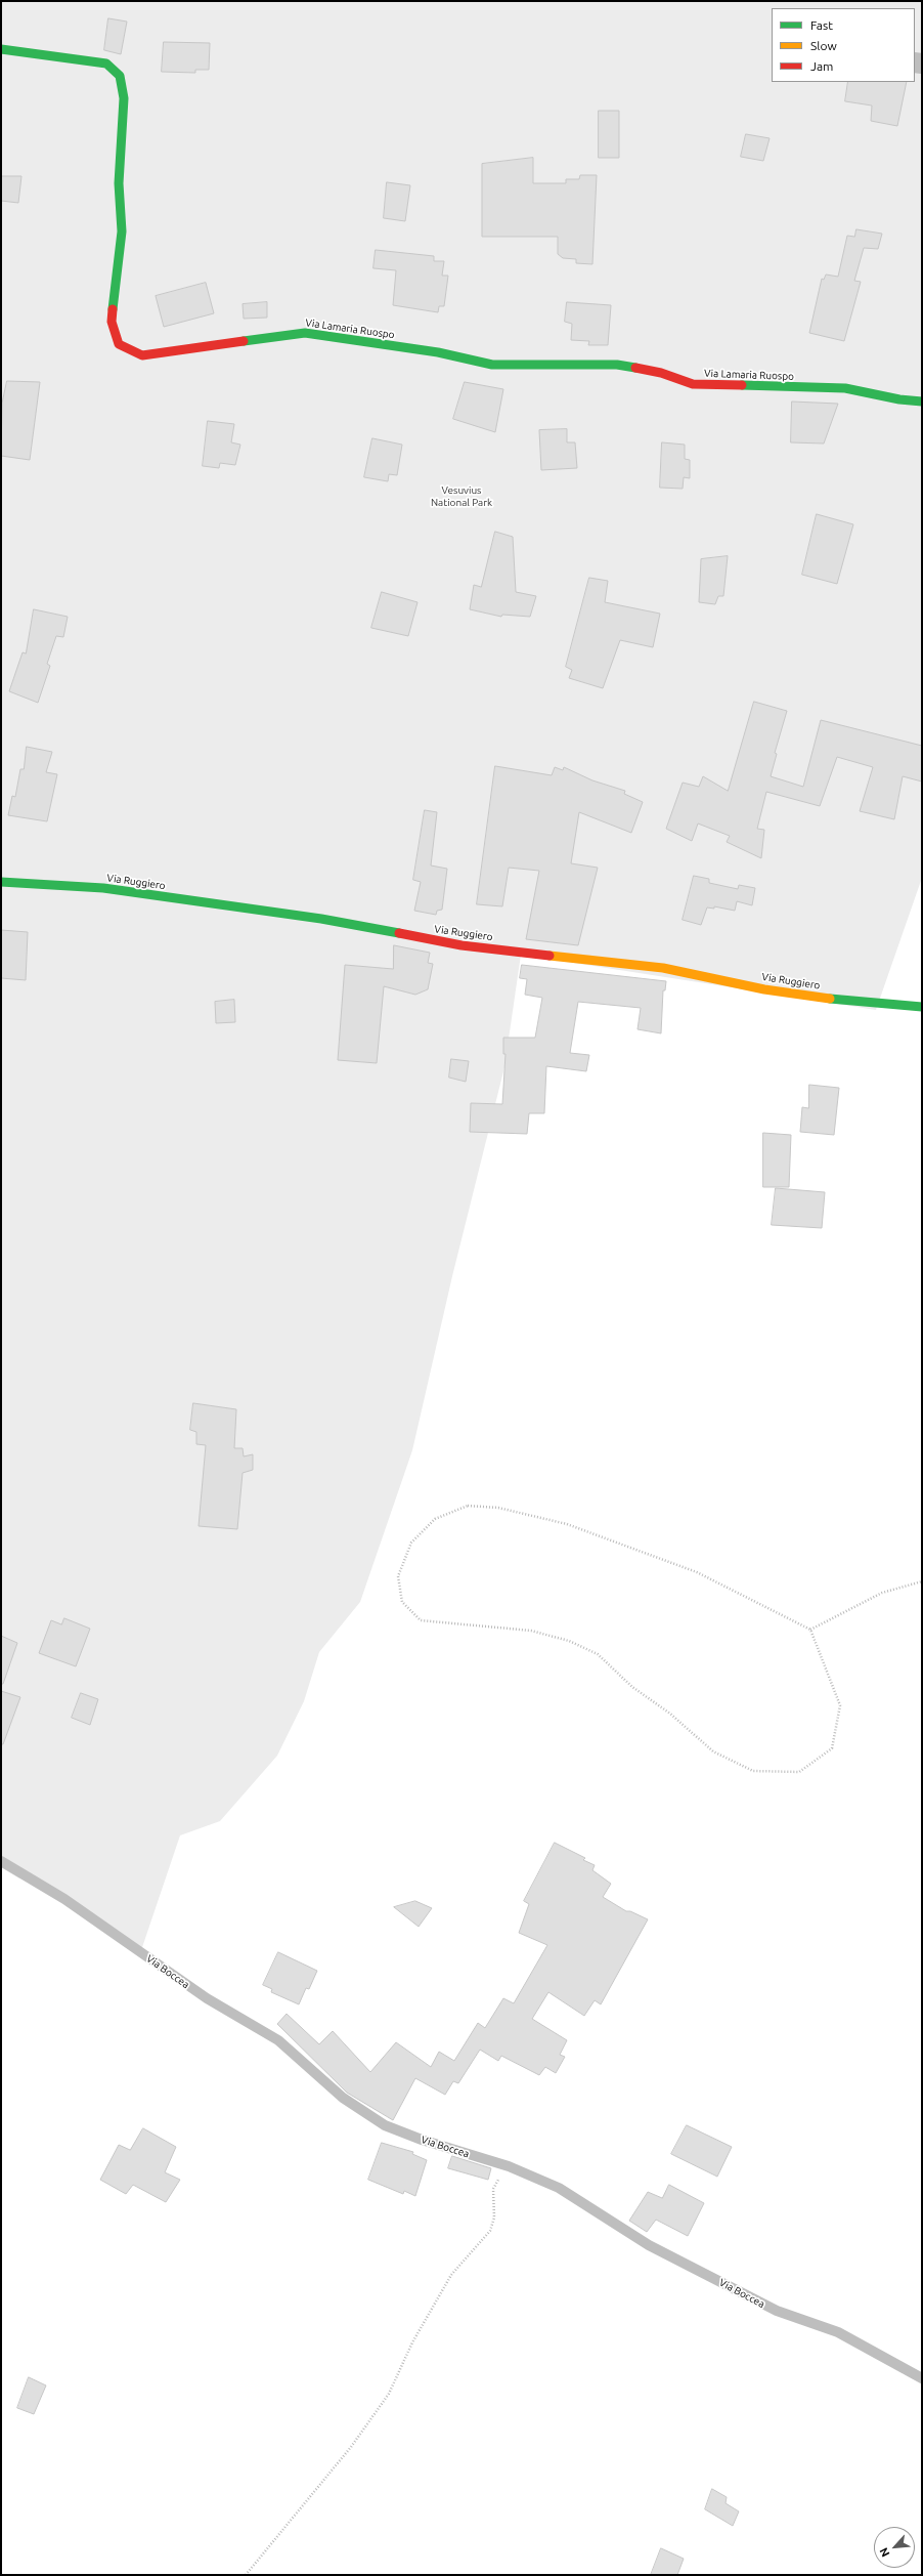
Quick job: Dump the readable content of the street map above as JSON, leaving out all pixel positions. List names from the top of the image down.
{
  "streets": {
    "street": ["Via Lamaria Ruospo", "Via Ruggiero"],
    "lane": ["Via Boccea"]
  },
  "parks": ["Vesuvius National Park"],
  "legend": ["Fast", "Slow", "Jam"],
  "north": "bottom left"
}
